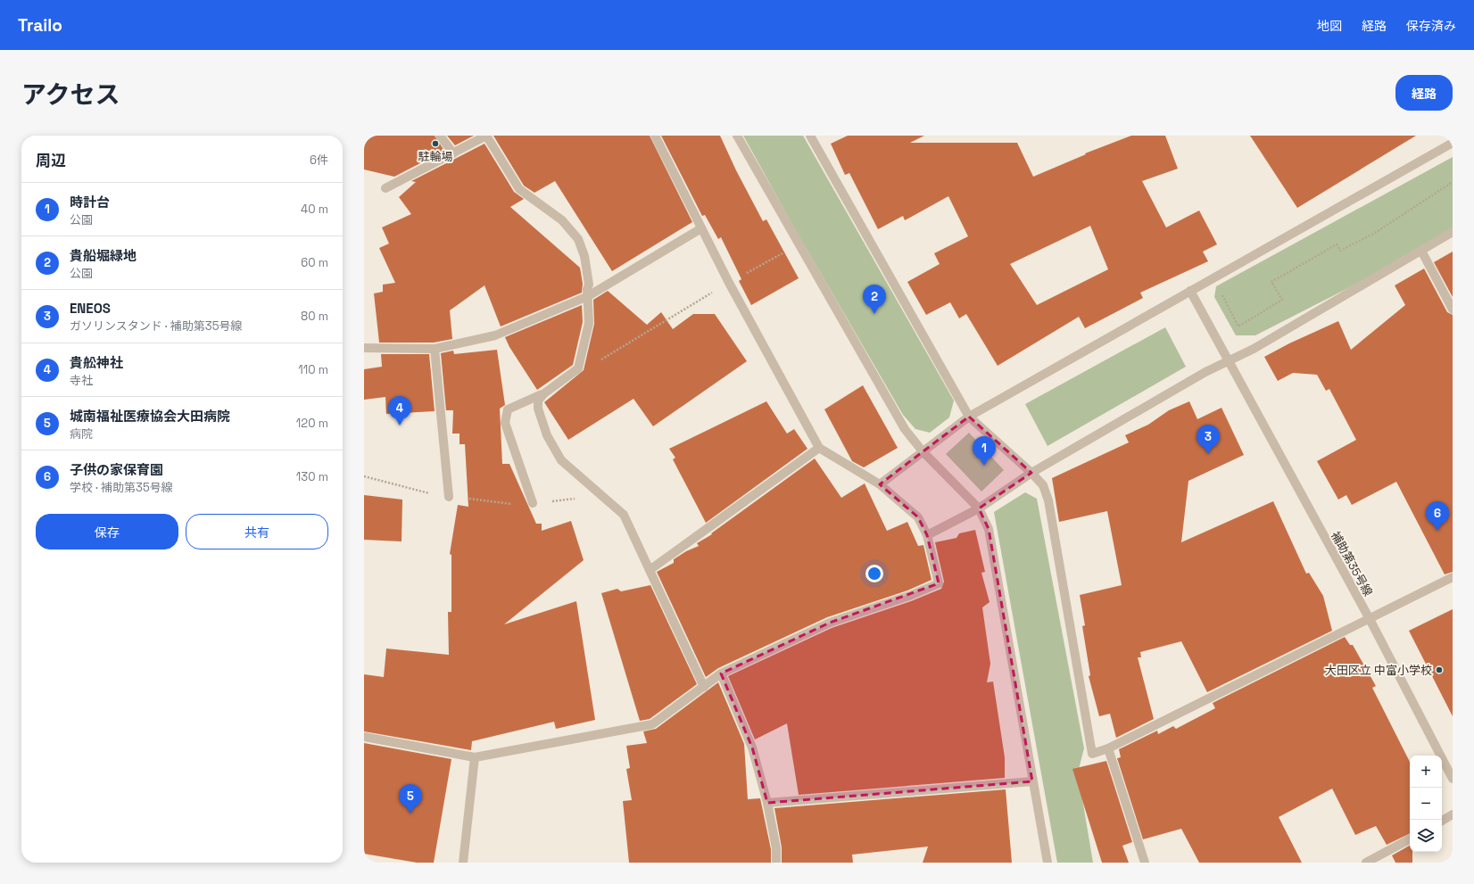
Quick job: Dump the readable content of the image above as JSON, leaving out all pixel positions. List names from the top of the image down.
{
  "streets": {
    "street": ["補助第35号線"]
  },
  "places": ["駐輪場", "大田区立 中富小学校"],
  "page": {
    "header": "Trailo",
    "nav": ["地図", "経路", "保存済み"],
    "title": "アクセス",
    "buttons": [
      "経路",
      ["保存", "共有"]
    ],
    "heading": ["周辺", "6件"],
    "list": [
      {
        "mark": "1",
        "name": "時計台",
        "note": "公園",
        "value": "40 m"
      },
      {
        "mark": "2",
        "name": "貴船堀緑地",
        "note": "公園",
        "value": "60 m"
      },
      {
        "mark": "3",
        "name": "ENEOS",
        "note": "ガソリンスタンド · 補助第35号線",
        "value": "80 m"
      },
      {
        "mark": "4",
        "name": "貴舩神社",
        "note": "寺社",
        "value": "110 m"
      },
      {
        "mark": "5",
        "name": "城南福祉医療協会大田病院",
        "note": "病院",
        "value": "120 m"
      },
      {
        "mark": "6",
        "name": "子供の家保育園",
        "note": "学校 · 補助第35号線",
        "value": "130 m"
      }
    ],
    "pins": [
      "2",
      "4",
      "3",
      "1",
      "6",
      "5"
    ],
    "map_buttons": ["+", "−"]
  }
}
